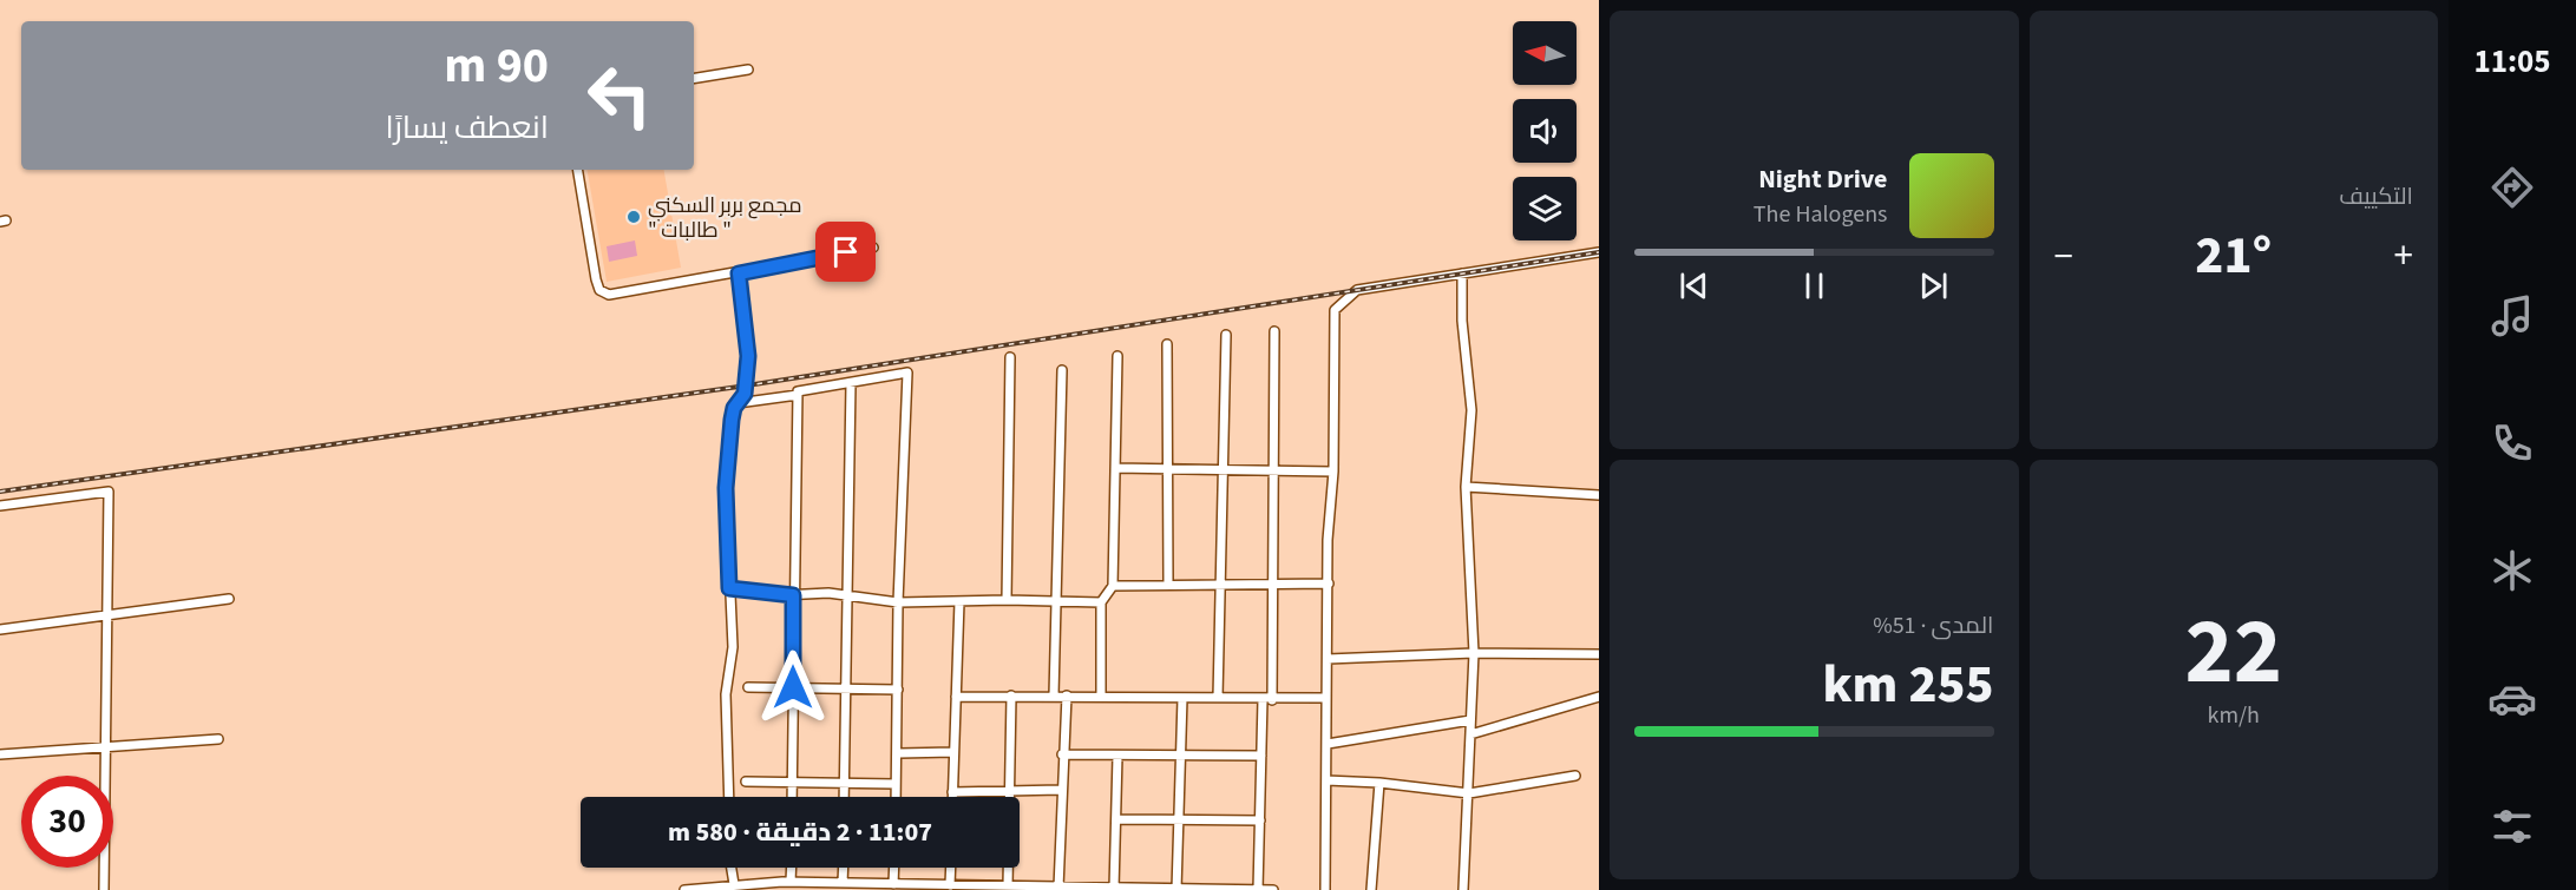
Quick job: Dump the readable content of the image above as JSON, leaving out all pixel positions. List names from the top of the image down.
{
  "places": ["مجمع بربر السكني \" طالبات \""],
  "north": "left",
  "page": {
    "tabs": "11:05",
    "tile": [
      "التكييف",
      ["22", "km/h"],
      ["المدى · 51%", "255 km"]
    ],
    "turn": ["90 m", "انعطف يسارًا"],
    "song": ["Night Drive", "The Halogens"],
    "heat": ["−", "21°", "+"],
    "limit": "30",
    "trip": "11:07 · 2 دقيقة · 580 m"
  }
}
